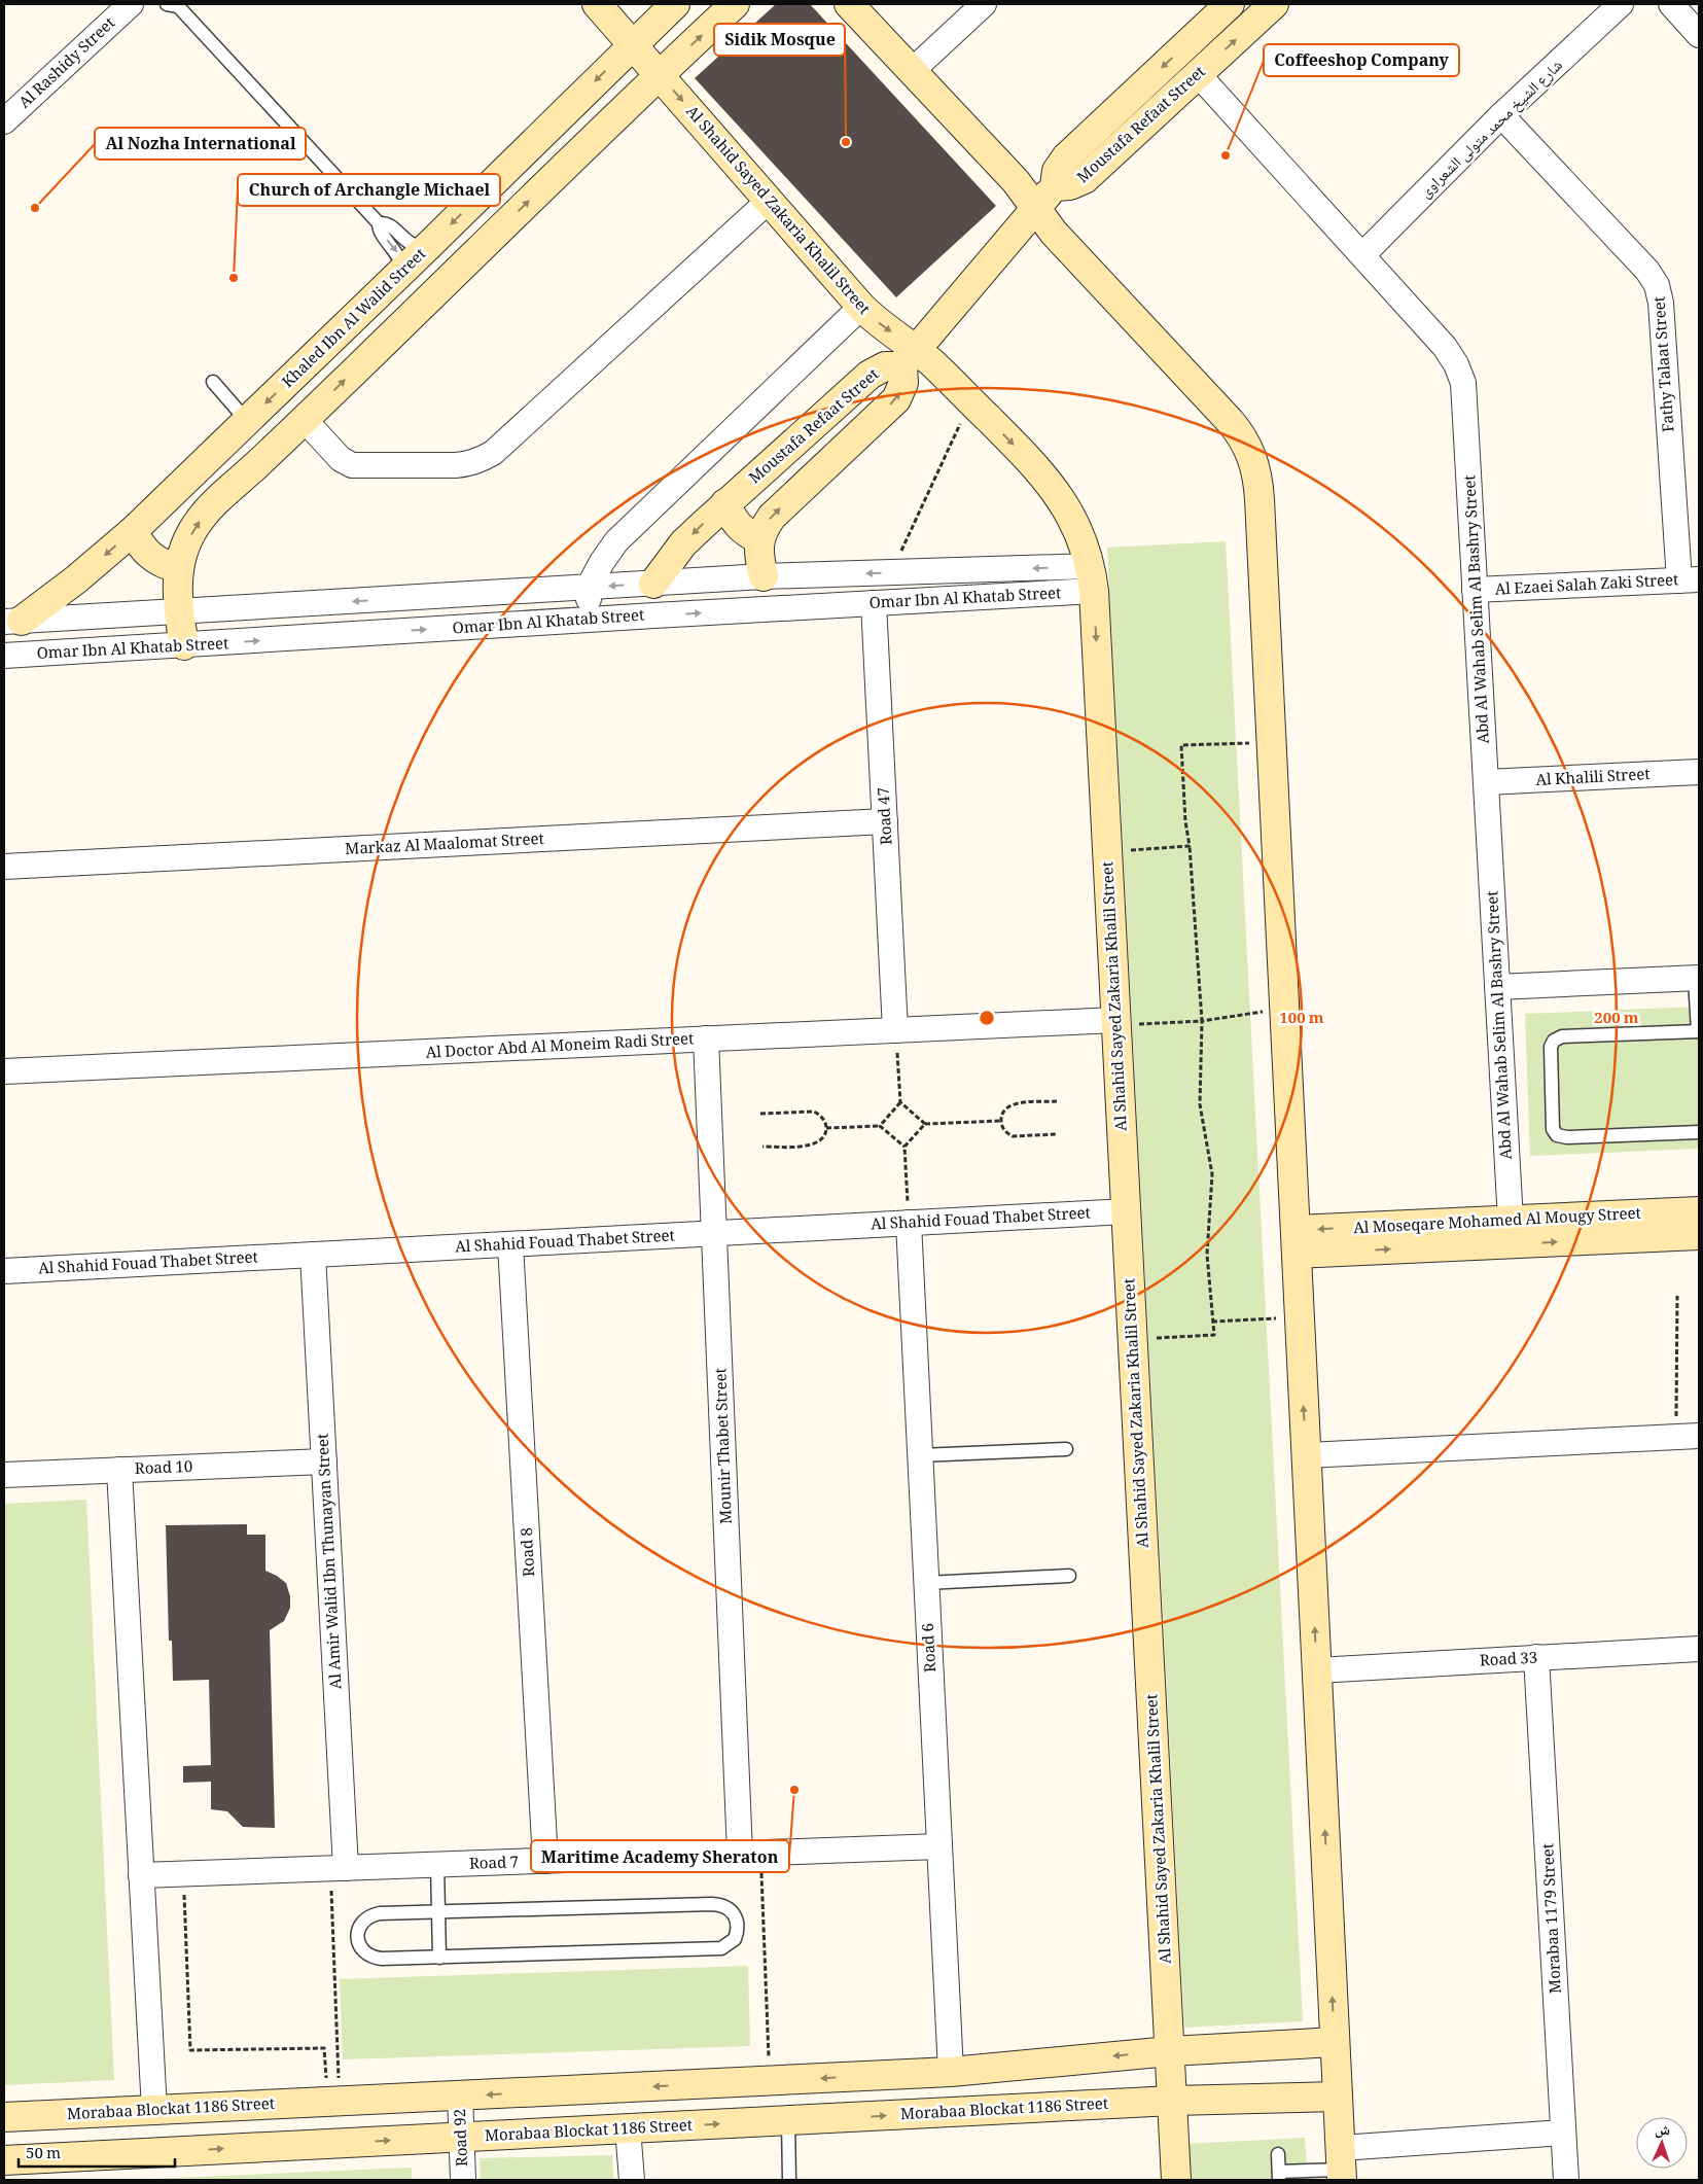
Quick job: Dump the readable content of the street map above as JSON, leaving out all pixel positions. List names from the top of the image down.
{
  "streets": {
    "street": [
      "Al Rashidy Street",
      "Moustafa Refaat Street",
      "شارع الشيخ محمد متولى الشعراوى",
      "Al Shahid Sayed Zakaria Khalil Street",
      "Khaled Ibn Al Walid Street",
      "Fathy Talaat Street",
      "Al Ezaei Salah Zaki Street",
      "Omar Ibn Al Khatab Street",
      "Abd Al Wahab Selim Al Bashry Street",
      "Al Khalili Street",
      "Road 47",
      "Markaz Al Maalomat Street",
      "Al Doctor Abd Al Moneim Radi Street",
      "Al Shahid Fouad Thabet Street",
      "Al Moseqare Mohamed Al Mougy Street",
      "Mounir Thabet Street",
      "Road 10",
      "Road 8",
      "Al Amir Walid Ibn Thunayan Street",
      "Road 6",
      "Road 33",
      "Road 7",
      "Morabaa 1179 Street",
      "Morabaa Blockat 1186 Street",
      "Road 92"
    ]
  },
  "crossings": [
    ["Moustafa Refaat Street", "Al Shahid Sayed Zakaria Khalil Street"],
    ["Moustafa Refaat Street", "Omar Ibn Al Khatab Street"],
    ["Moustafa Refaat Street", "Abd Al Wahab Selim Al Bashry Street"],
    ["شارع الشيخ محمد متولى الشعراوى", "Fathy Talaat Street"],
    ["شارع الشيخ محمد متولى الشعراوى", "Abd Al Wahab Selim Al Bashry Street"],
    ["Al Shahid Sayed Zakaria Khalil Street", "Khaled Ibn Al Walid Street"],
    ["Al Shahid Sayed Zakaria Khalil Street", "Omar Ibn Al Khatab Street"],
    ["Al Shahid Sayed Zakaria Khalil Street", "Al Doctor Abd Al Moneim Radi Street"],
    ["Al Shahid Sayed Zakaria Khalil Street", "Al Shahid Fouad Thabet Street"],
    ["Al Shahid Sayed Zakaria Khalil Street", "Morabaa Blockat 1186 Street"],
    ["Khaled Ibn Al Walid Street", "Omar Ibn Al Khatab Street"],
    ["Fathy Talaat Street", "Al Ezaei Salah Zaki Street"],
    ["Al Ezaei Salah Zaki Street", "Abd Al Wahab Selim Al Bashry Street"],
    ["Omar Ibn Al Khatab Street", "Road 47"],
    ["Abd Al Wahab Selim Al Bashry Street", "Al Khalili Street"],
    ["Abd Al Wahab Selim Al Bashry Street", "Al Moseqare Mohamed Al Mougy Street"],
    ["Road 47", "Markaz Al Maalomat Street"],
    ["Road 47", "Al Doctor Abd Al Moneim Radi Street"],
    ["Al Doctor Abd Al Moneim Radi Street", "Mounir Thabet Street"],
    ["Al Shahid Fouad Thabet Street", "Mounir Thabet Street"],
    ["Al Shahid Fouad Thabet Street", "Road 8"],
    ["Al Shahid Fouad Thabet Street", "Al Amir Walid Ibn Thunayan Street"],
    ["Al Shahid Fouad Thabet Street", "Road 6"],
    ["Mounir Thabet Street", "Road 7"],
    ["Road 10", "Al Amir Walid Ibn Thunayan Street"],
    ["Road 8", "Road 7"],
    ["Al Amir Walid Ibn Thunayan Street", "Road 7"],
    ["Road 6", "Road 7"],
    ["Road 6", "Morabaa Blockat 1186 Street"],
    ["Road 33", "Morabaa 1179 Street"],
    ["Morabaa Blockat 1186 Street", "Road 92"]
  ],
  "places": [
    "Sidik Mosque",
    "Coffeeshop Company",
    "Al Nozha International",
    "Church of Archangle Michael",
    "Maritime Academy Sheraton"
  ],
  "scale_bar": "50 m",
  "north": "top",
  "rings": ["100 m", "200 m"]
}
